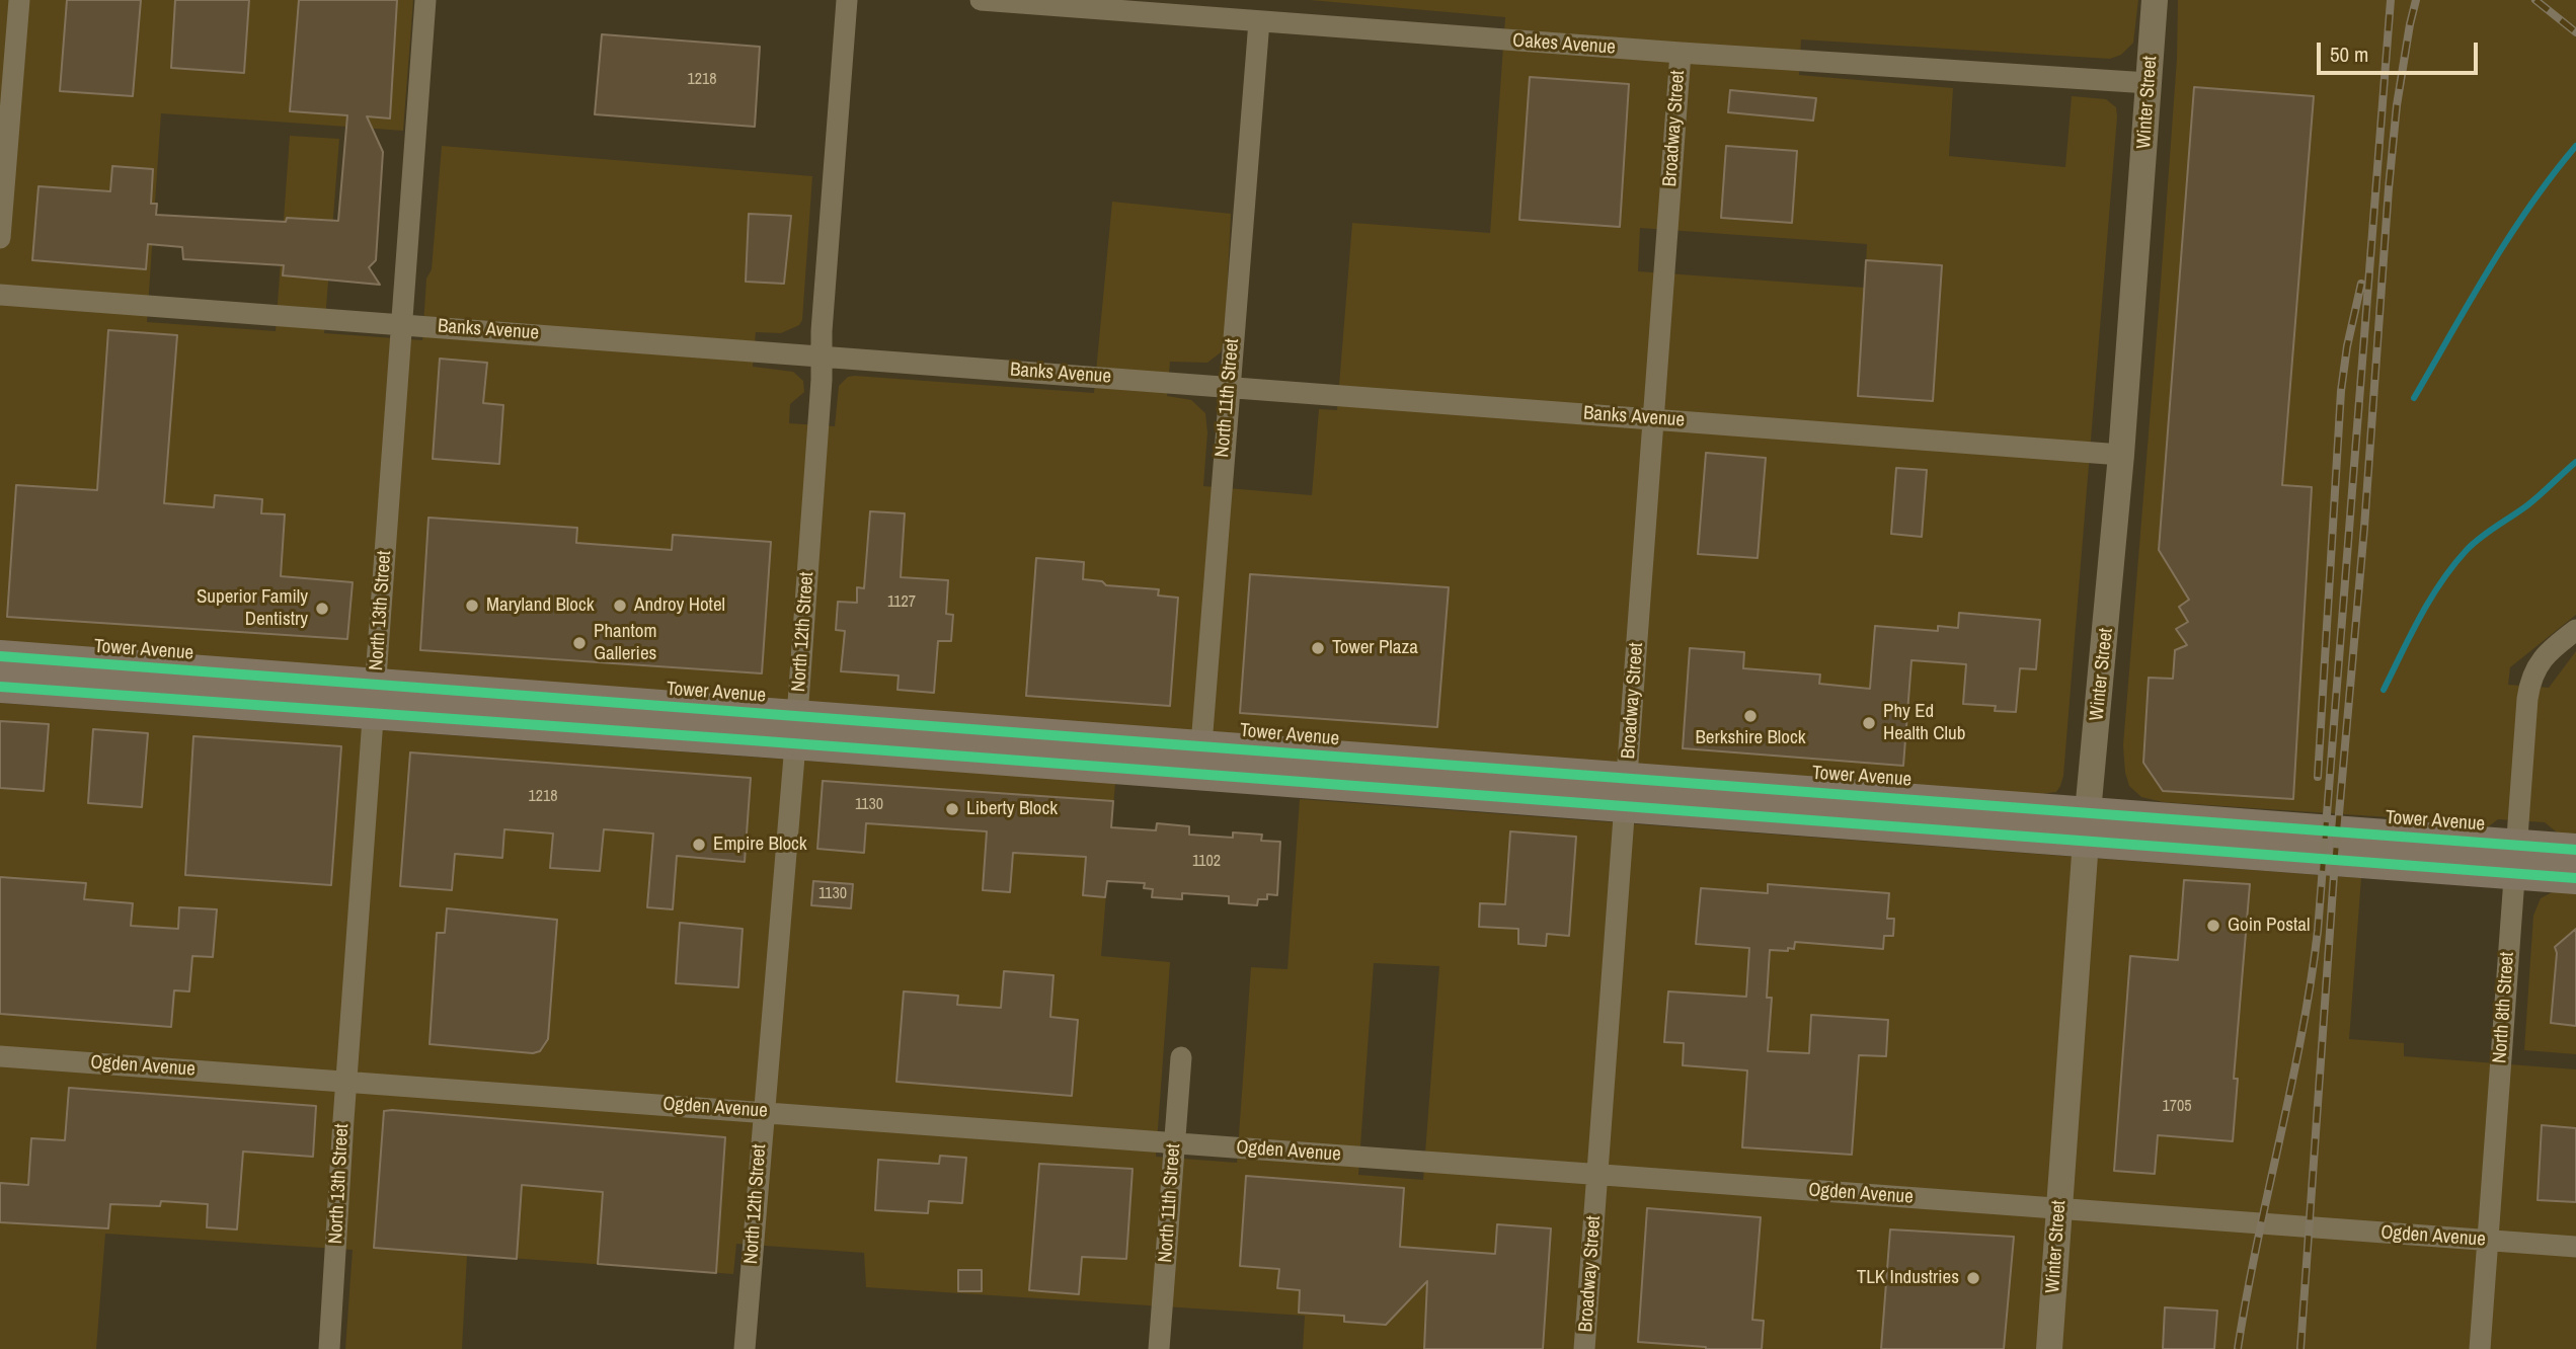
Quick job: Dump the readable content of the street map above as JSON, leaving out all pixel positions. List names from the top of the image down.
{
  "streets": {
    "main road": ["Tower Avenue"],
    "street": [
      "Oakes Avenue",
      "Winter Street",
      "Broadway Street",
      "Banks Avenue",
      "North 11th Street",
      "North 13th Street",
      "North 12th Street",
      "North 8th Street",
      "Ogden Avenue"
    ]
  },
  "crossings": [
    ["Oakes Avenue", "Winter Street"],
    ["Oakes Avenue", "Broadway Street"],
    ["Oakes Avenue", "North 11th Street"],
    ["Winter Street", "Banks Avenue"],
    ["Winter Street", "Tower Avenue"],
    ["Winter Street", "Ogden Avenue"],
    ["Broadway Street", "Banks Avenue"],
    ["Broadway Street", "Tower Avenue"],
    ["Broadway Street", "Ogden Avenue"],
    ["Banks Avenue", "North 11th Street"],
    ["Banks Avenue", "North 13th Street"],
    ["Banks Avenue", "North 12th Street"],
    ["North 11th Street", "Tower Avenue"],
    ["North 11th Street", "Ogden Avenue"],
    ["North 13th Street", "Tower Avenue"],
    ["North 13th Street", "Ogden Avenue"],
    ["North 12th Street", "Tower Avenue"],
    ["North 12th Street", "Ogden Avenue"],
    ["Tower Avenue", "North 8th Street"],
    ["North 8th Street", "Ogden Avenue"]
  ],
  "places": [
    "Maryland Block",
    "Androy Hotel",
    "Superior Family Dentistry",
    "Phantom Galleries",
    "Tower Plaza",
    "Berkshire Block",
    "Phy Ed Health Club",
    "Liberty Block",
    "Empire Block",
    "Goin Postal",
    "TLK Industries"
  ],
  "house_numbers": [
    "1218",
    "1127",
    "1218",
    "1130",
    "1102",
    "1130",
    "1705"
  ],
  "scale_bar": "50 m"
}
